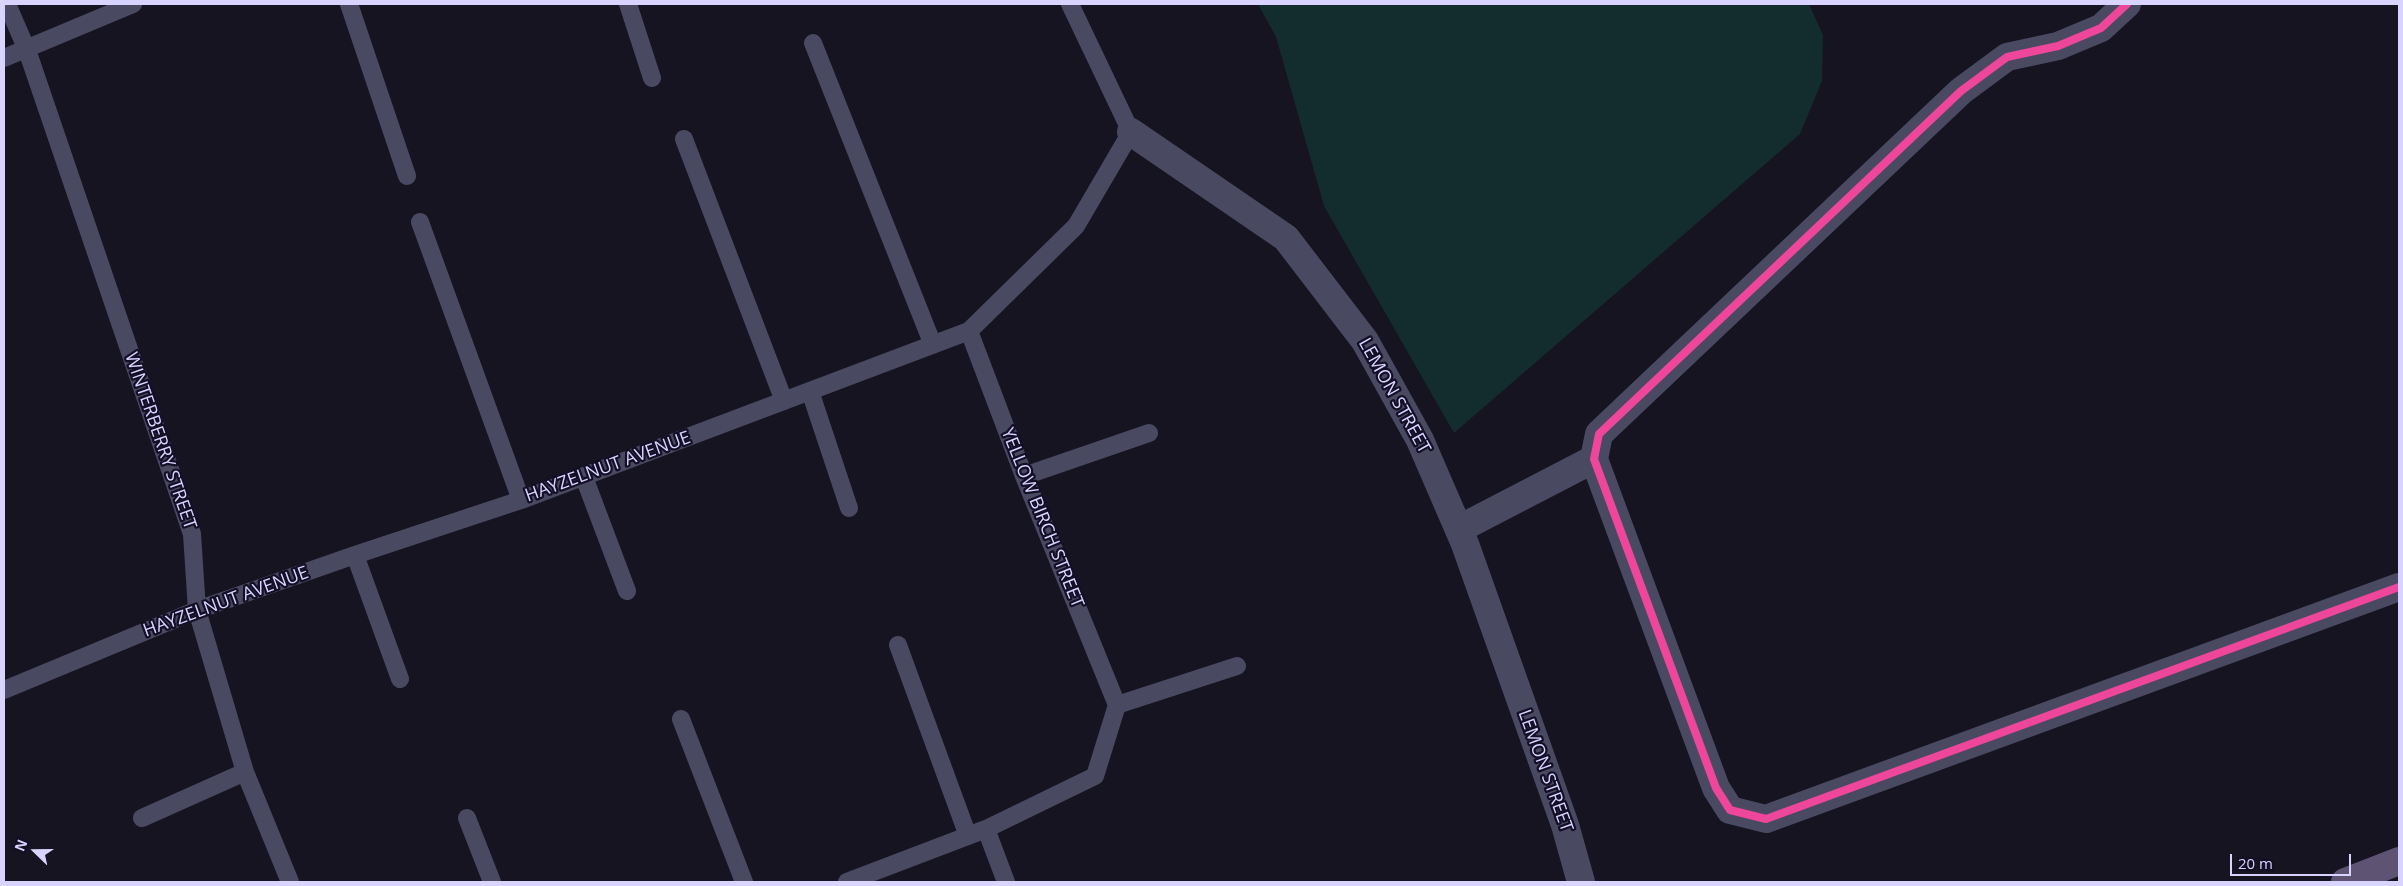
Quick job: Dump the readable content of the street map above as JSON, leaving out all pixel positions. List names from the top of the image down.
{
  "streets": {
    "street": ["LEMON STREET"],
    "lane": ["WINTERBERRY STREET", "HAYZELNUT AVENUE", "YELLOW BIRCH STREET"]
  },
  "crossings": [
    ["LEMON STREET", "HAYZELNUT AVENUE"],
    ["WINTERBERRY STREET", "HAYZELNUT AVENUE"],
    ["HAYZELNUT AVENUE", "YELLOW BIRCH STREET"]
  ],
  "scale_bar": "20 m",
  "north": "left"
}
